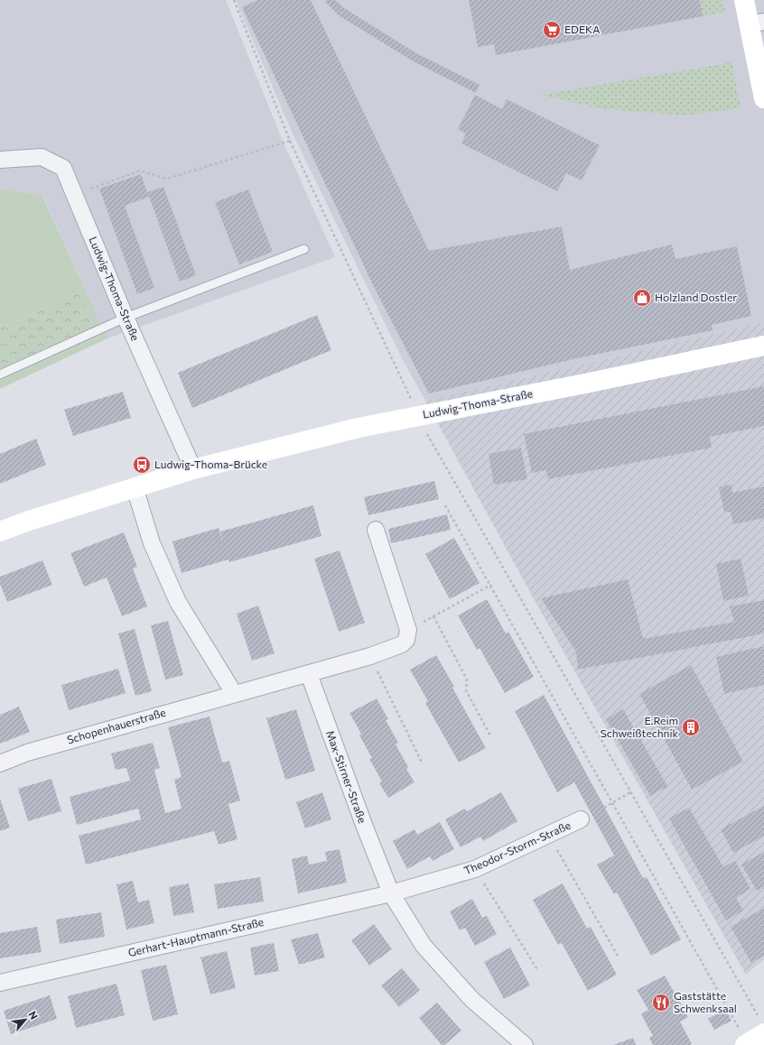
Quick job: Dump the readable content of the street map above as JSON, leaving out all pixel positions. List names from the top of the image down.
{
  "streets": {
    "street": [
      "Ludwig-Thoma-Straße",
      "Schopenhauerstraße",
      "Max-Stirner-Straße",
      "Theodor-Storm-Straße",
      "Gerhart-Hauptmann-Straße"
    ]
  },
  "crossings": [
    ["Schopenhauerstraße", "Max-Stirner-Straße"],
    ["Max-Stirner-Straße", "Theodor-Storm-Straße"],
    ["Max-Stirner-Straße", "Gerhart-Hauptmann-Straße"],
    ["Theodor-Storm-Straße", "Gerhart-Hauptmann-Straße"]
  ],
  "places": {
    "supermarket": ["EDEKA"],
    "shop": ["Holzland Dostler"],
    "bus stop": ["Ludwig-Thoma-Brücke"],
    "building": ["E.Reim Schweißtechnik"],
    "restaurant": ["Gaststätte Schwenksaal"]
  },
  "north": "top right"
}
